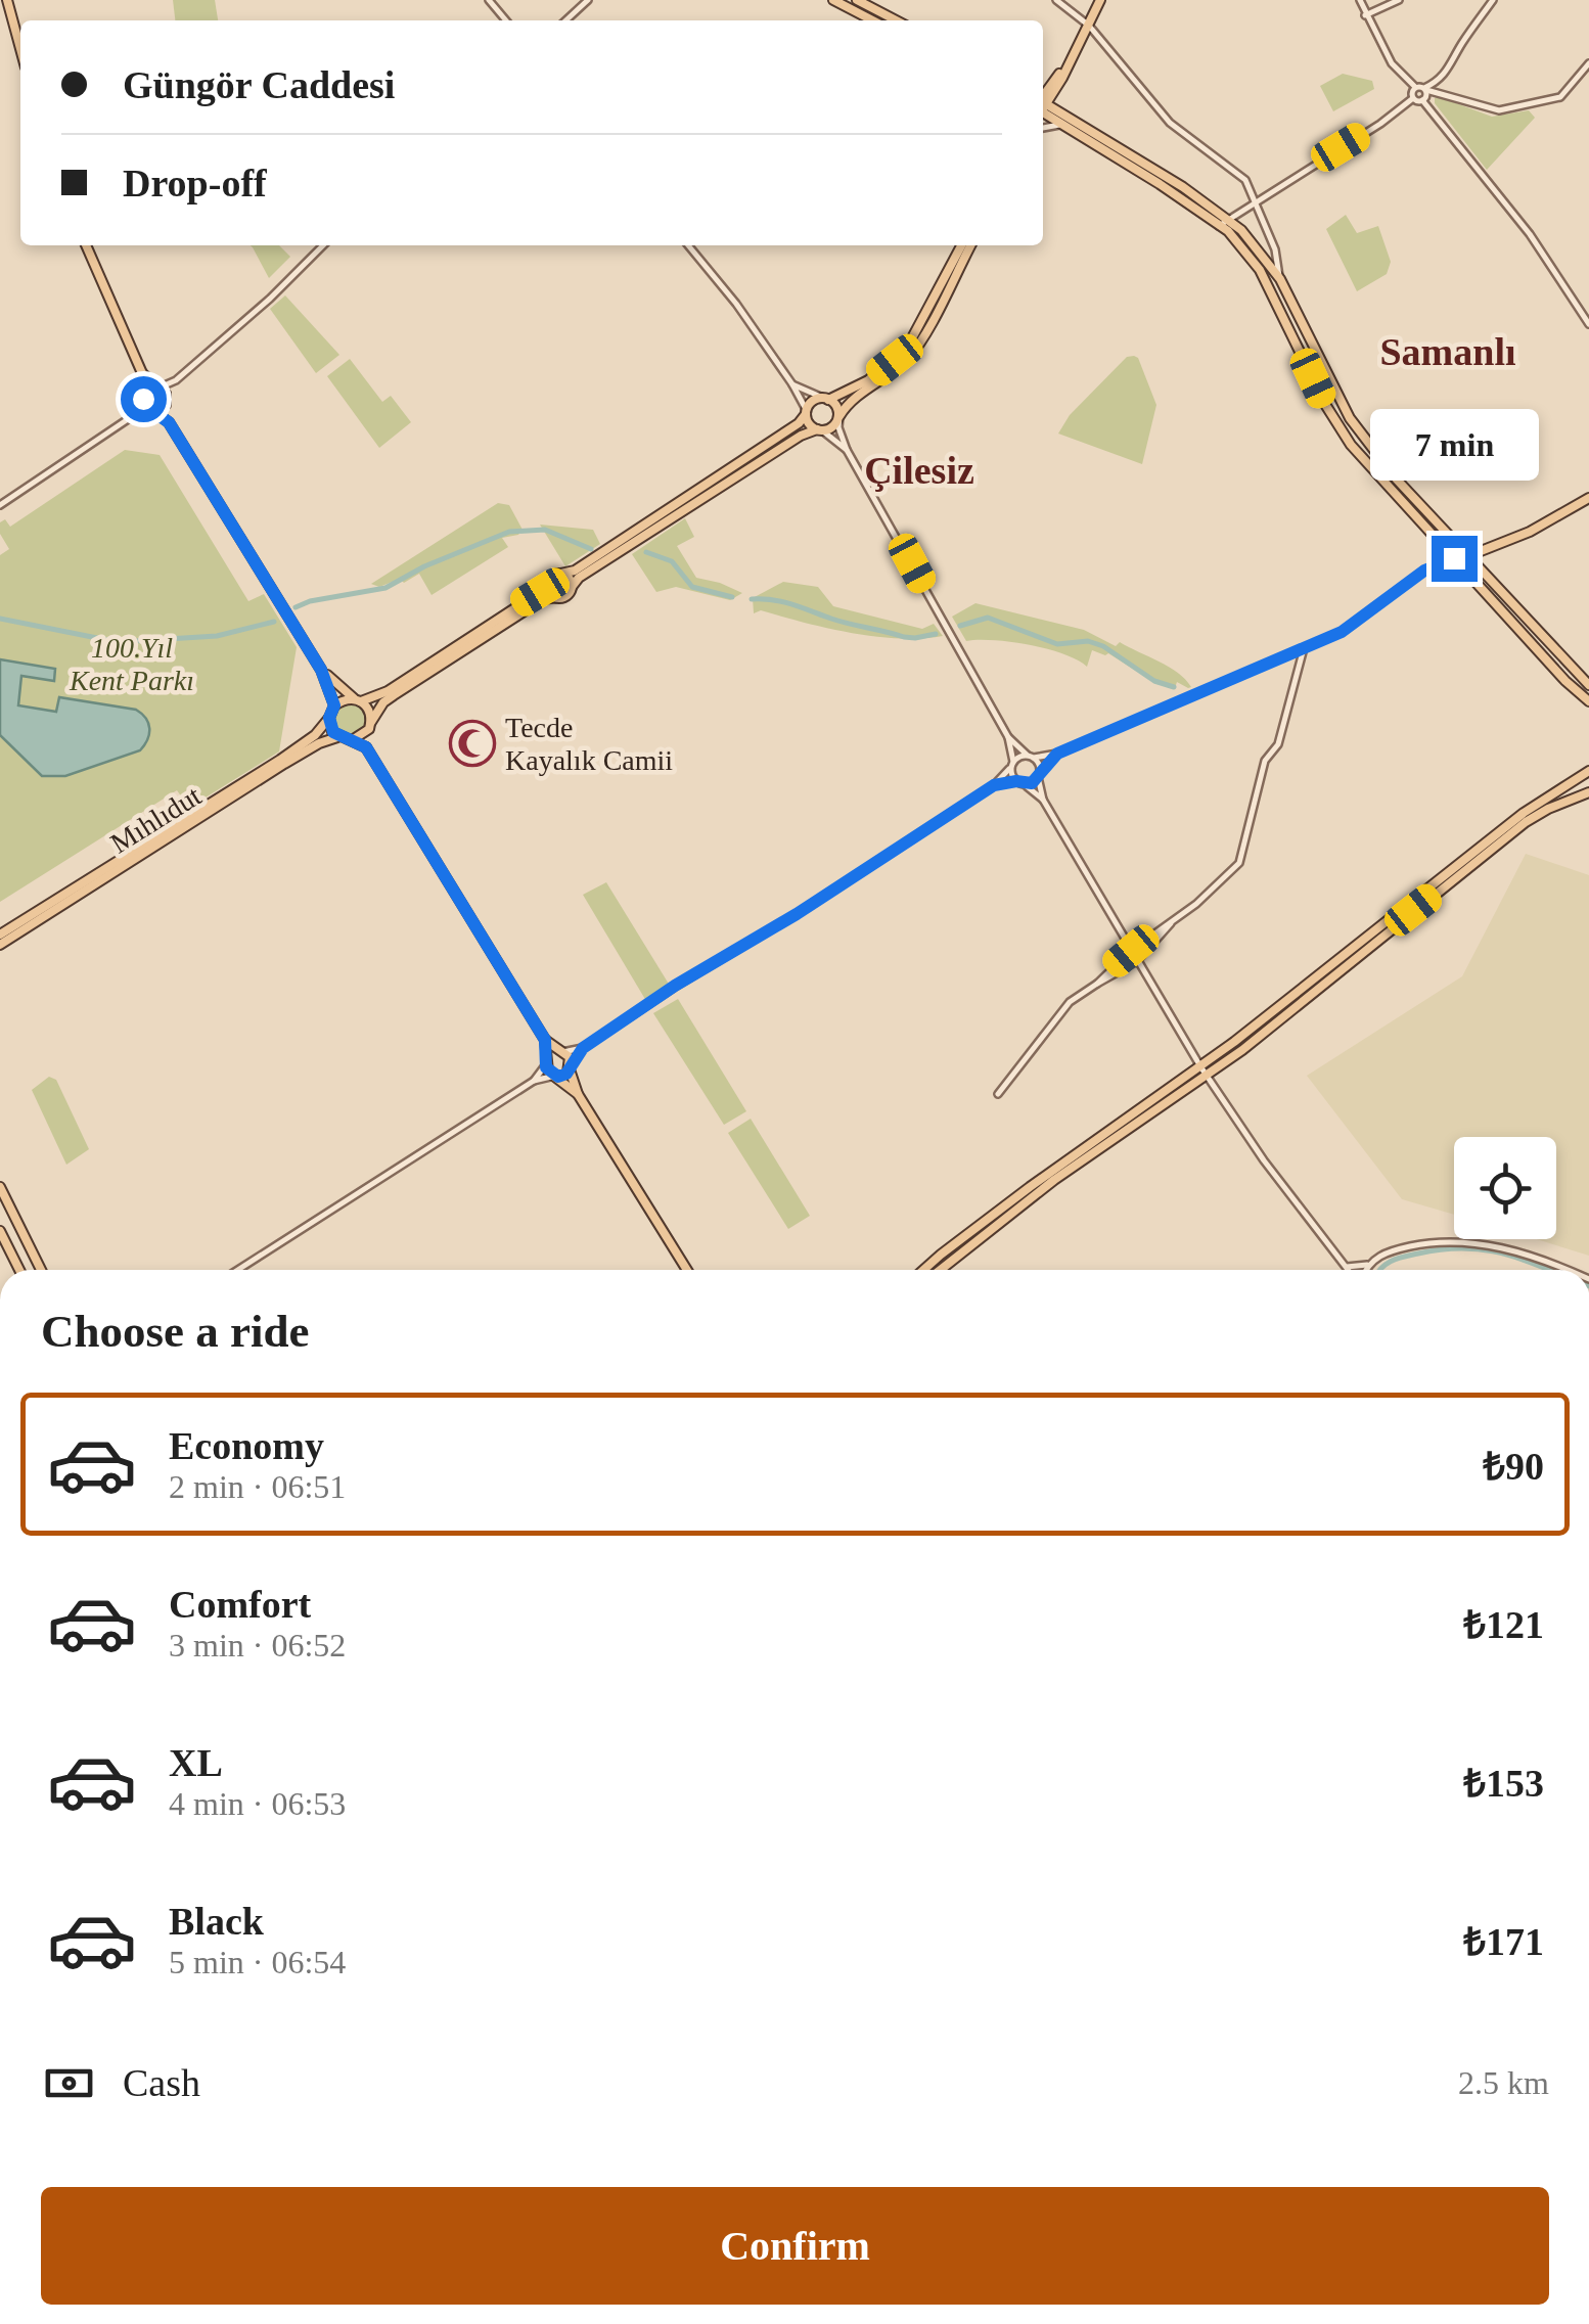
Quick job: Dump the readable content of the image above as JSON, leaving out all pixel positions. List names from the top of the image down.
{
  "streets": {
    "main road": ["Mıhlıdut"]
  },
  "districts": ["Samanlı", "Çilesiz"],
  "parks": ["100.Yıl Kent Parkı"],
  "places": {
    "mosque": ["Tecde Kayalık Camii"]
  },
  "page": {
    "banner": ["Güngör Caddesi", "Drop-off"],
    "bubble": "7 min",
    "heading": "Choose a ride",
    "list": [
      {
        "name": "Economy",
        "note": "2 min · 06:51",
        "value": "₺90"
      },
      {
        "name": "Comfort",
        "note": "3 min · 06:52",
        "value": "₺121"
      },
      {
        "name": "XL",
        "note": "4 min · 06:53",
        "value": "₺153"
      },
      {
        "name": "Black",
        "note": "5 min · 06:54",
        "value": "₺171"
      }
    ],
    "pay": ["Cash", "2.5 km"],
    "buttons": "Confirm"
  }
}
